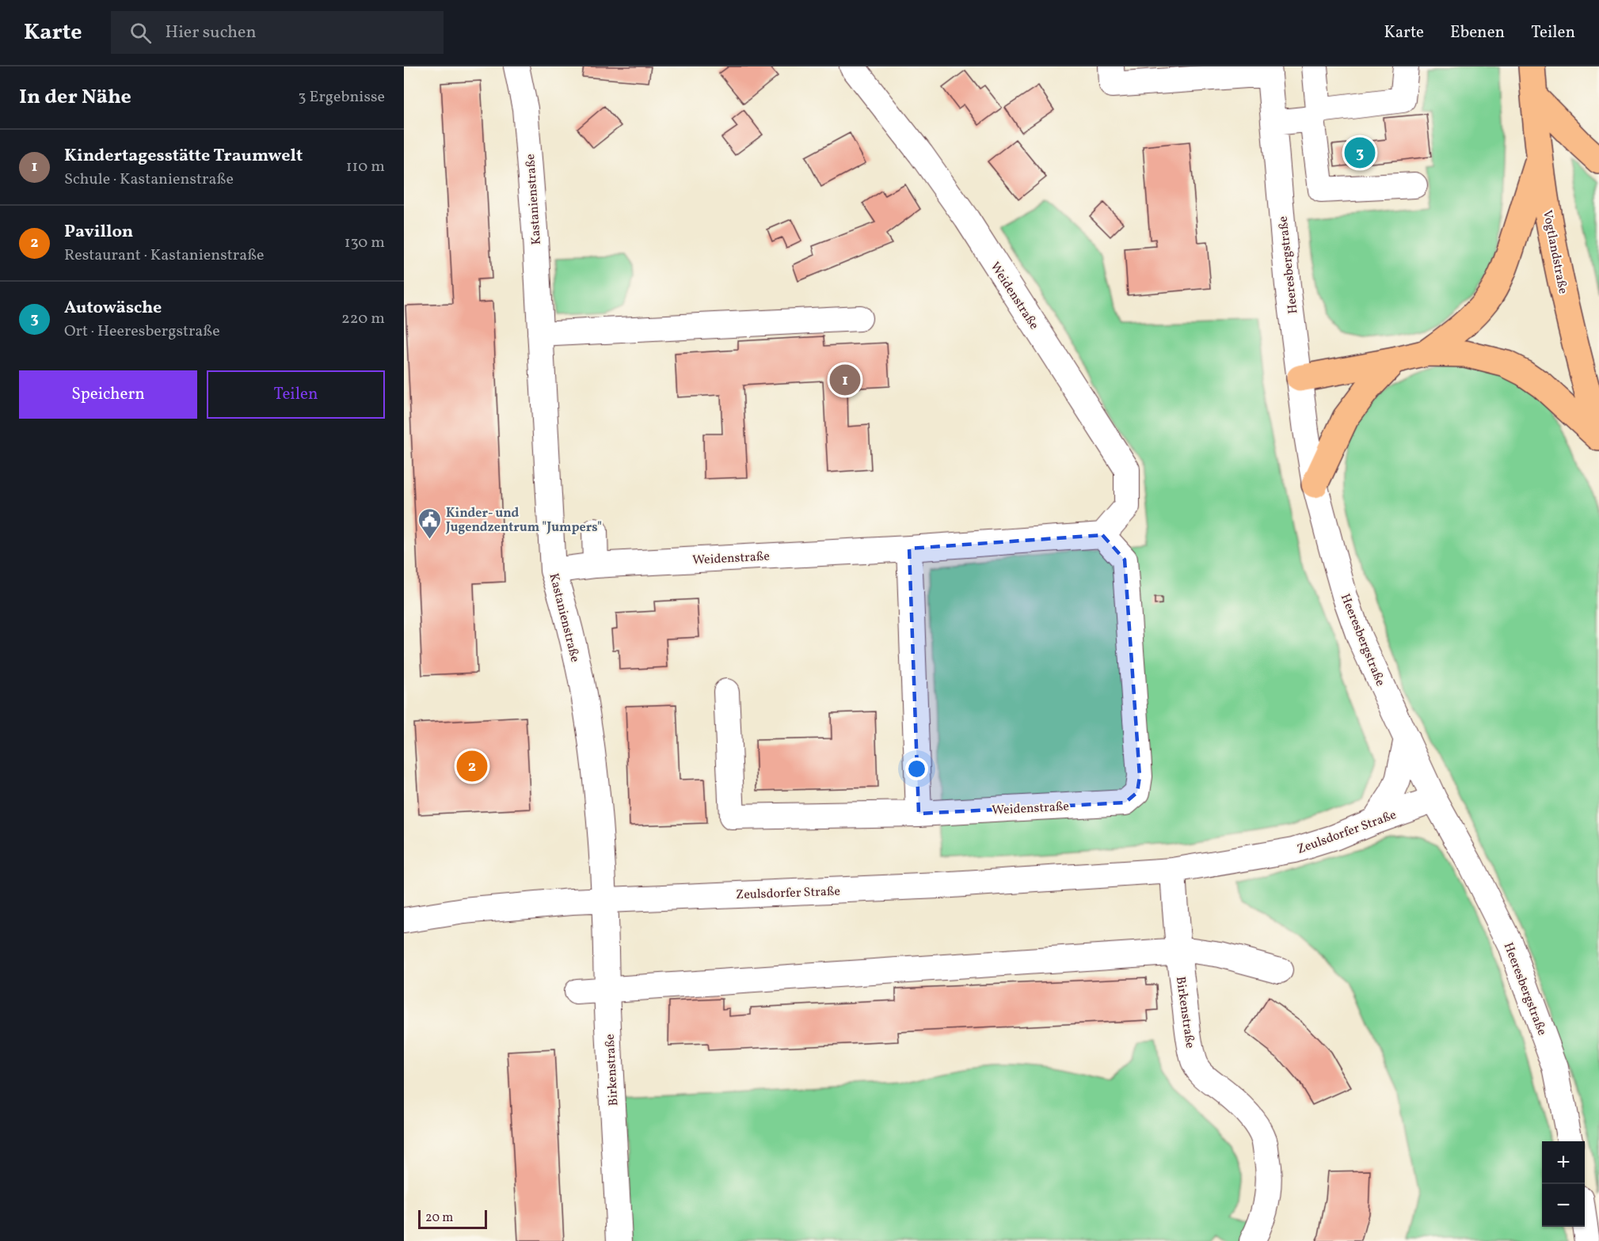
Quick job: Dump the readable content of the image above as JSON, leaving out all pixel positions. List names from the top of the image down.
{
  "streets": {
    "main road": ["Vogtlandstraße"],
    "street": [
      "Kastanienstraße",
      "Heeresbergstraße",
      "Weidenstraße",
      "Zeulsdorfer Straße",
      "Birkenstraße"
    ]
  },
  "crossings": [
    ["Kastanienstraße", "Weidenstraße"],
    ["Kastanienstraße", "Zeulsdorfer Straße"],
    ["Kastanienstraße", "Birkenstraße"],
    ["Heeresbergstraße", "Zeulsdorfer Straße"],
    ["Zeulsdorfer Straße", "Birkenstraße"]
  ],
  "places": {
    "public building": ["Kinder- und Jugendzentrum \"Jumpers\""]
  },
  "scale_bar": "20 m",
  "page": {
    "header": "Karte",
    "search": "Hier suchen",
    "nav": ["Karte", "Ebenen", "Teilen"],
    "heading": ["In der Nähe", "3 Ergebnisse"],
    "list": [
      {
        "mark": "1",
        "name": "Kindertagesstätte Traumwelt",
        "note": "Schule · Kastanienstraße",
        "value": "110 m"
      },
      {
        "mark": "2",
        "name": "Pavillon",
        "note": "Restaurant · Kastanienstraße",
        "value": "130 m"
      },
      {
        "mark": "3",
        "name": "Autowäsche",
        "note": "Ort · Heeresbergstraße",
        "value": "220 m"
      }
    ],
    "pins": ["3", "1", "2"],
    "buttons": ["Speichern", "Teilen"],
    "map_buttons": ["+", "−"],
    "scale": "20 m"
  }
}
